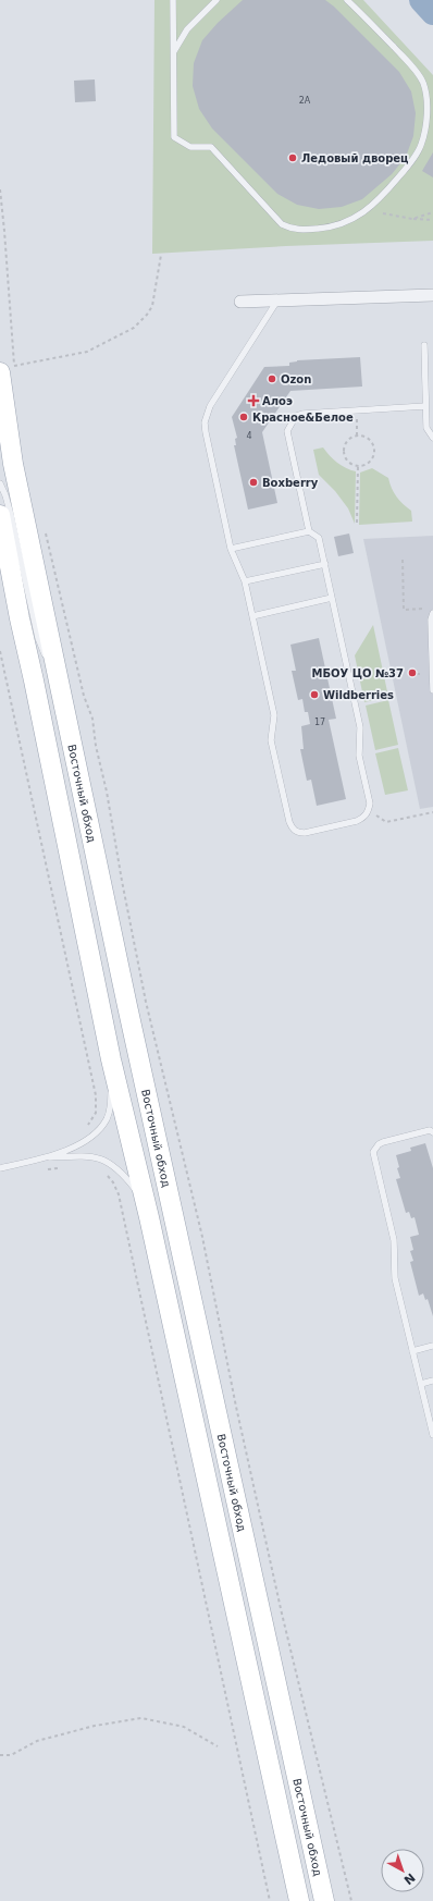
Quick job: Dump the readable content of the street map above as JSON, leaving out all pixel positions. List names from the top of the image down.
{
  "streets": {
    "main road": ["Восточный обход"]
  },
  "places": {
    "other": [
      "Ледовый дворец",
      "Ozon",
      "Красное&Белое",
      "Boxberry",
      "МБОУ ЦО №37",
      "Wildberries"
    ],
    "health": ["Алоэ"]
  },
  "house_numbers": ["2А", "4", "17"],
  "north": "bottom right"
}
